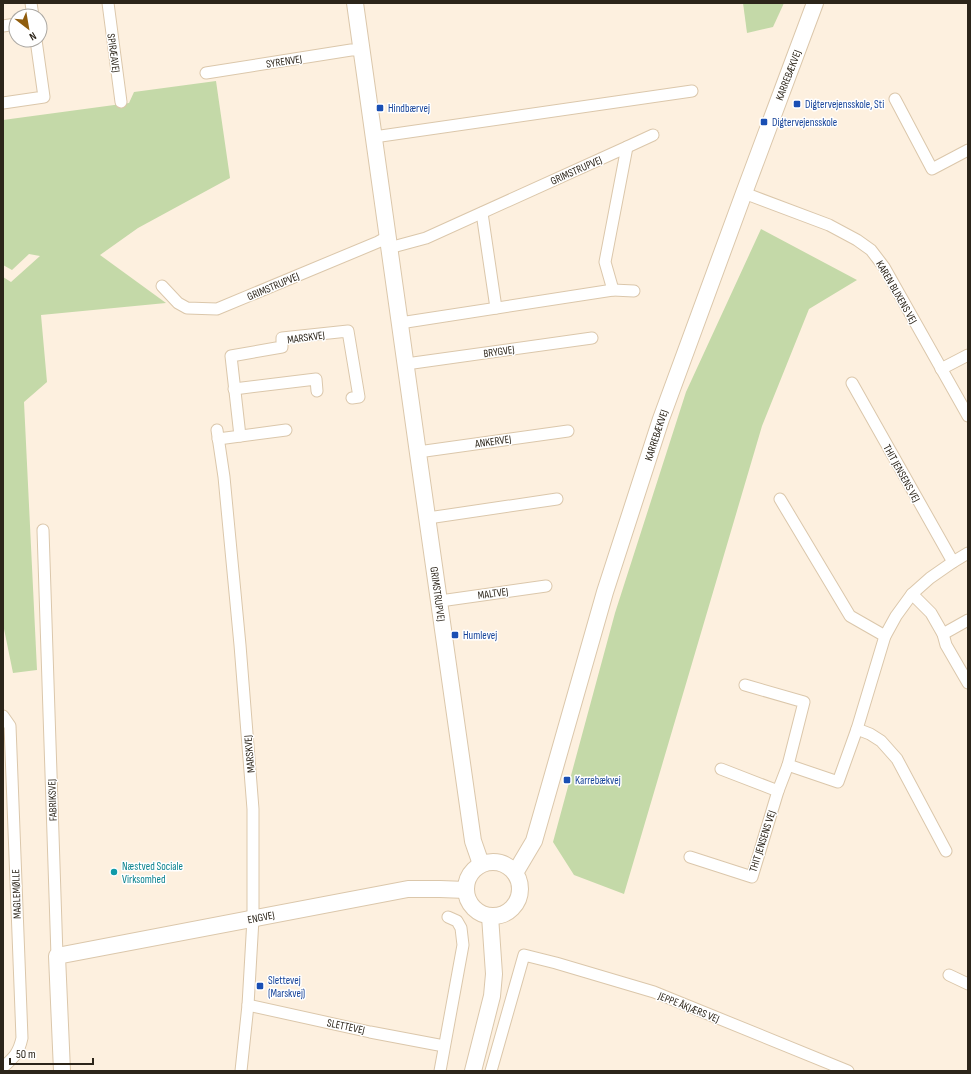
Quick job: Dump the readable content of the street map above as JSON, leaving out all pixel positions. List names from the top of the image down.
{
  "streets": {
    "street": [
      "SPIRÆAVEJ",
      "SYRENVEJ",
      "KARREBÆKVEJ",
      "GRIMSTRUPVEJ",
      "KAREN BLIXENS VEJ",
      "MARSKVEJ",
      "BRYGVEJ",
      "ANKERVEJ",
      "THIT JENSENS VEJ",
      "MALTVEJ",
      "FABRIKSVEJ",
      "MAGLEMØLLE",
      "ENGVEJ",
      "JEPPE ÅKJÆRS VEJ",
      "SLETTEVEJ"
    ]
  },
  "crossings": [
    ["SYRENVEJ", "GRIMSTRUPVEJ"],
    ["KARREBÆKVEJ", "GRIMSTRUPVEJ"],
    ["KARREBÆKVEJ", "KAREN BLIXENS VEJ"],
    ["KARREBÆKVEJ", "ENGVEJ"],
    ["GRIMSTRUPVEJ", "BRYGVEJ"],
    ["GRIMSTRUPVEJ", "ANKERVEJ"],
    ["GRIMSTRUPVEJ", "MALTVEJ"],
    ["GRIMSTRUPVEJ", "ENGVEJ"],
    ["MARSKVEJ", "ENGVEJ"],
    ["MARSKVEJ", "SLETTEVEJ"],
    ["FABRIKSVEJ", "ENGVEJ"]
  ],
  "places": {
    "transit": [
      "Digtervejensskole, Sti",
      "Hindbærvej",
      "Digtervejensskole",
      "Humlevej",
      "Karrebækvej",
      "Slettevej (Marskvej)"
    ],
    "other": ["Næstved Sociale Virksomhed"]
  },
  "scale_bar": "50 m",
  "north": "bottom right"
}
